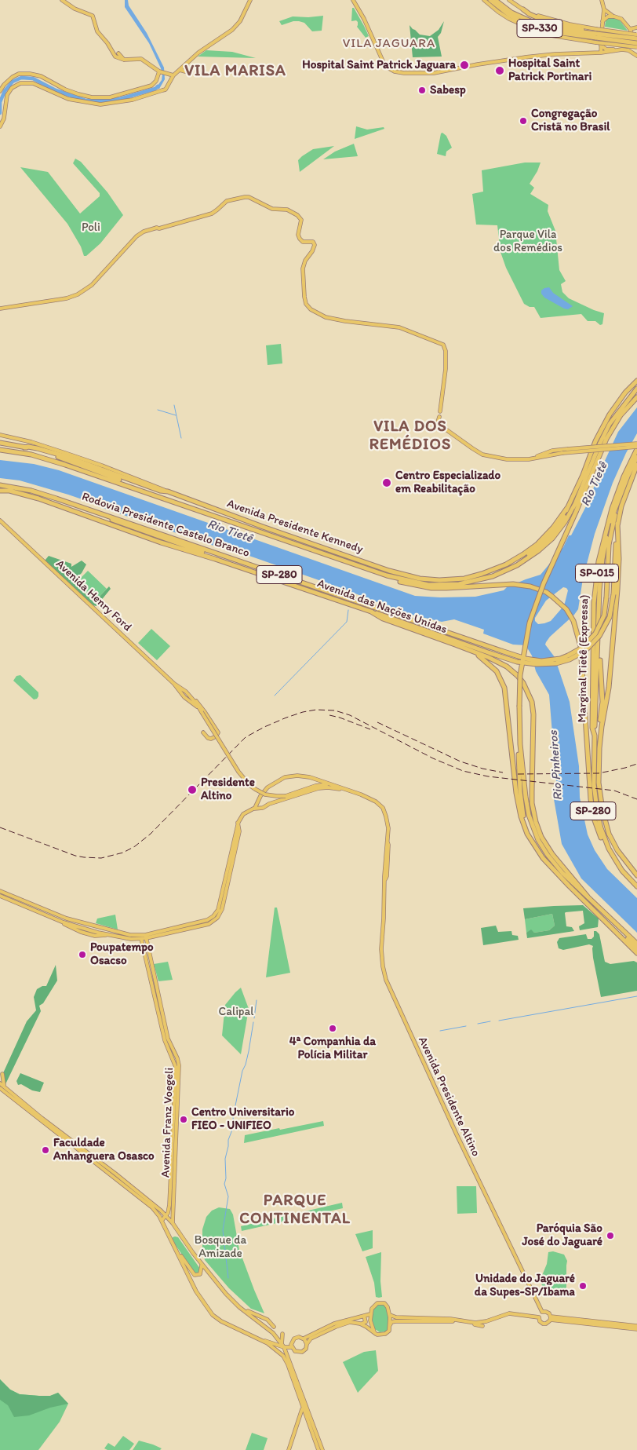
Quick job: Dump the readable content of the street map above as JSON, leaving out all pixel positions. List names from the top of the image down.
{
  "streets": {
    "highway": [
      "SP-330",
      "Rodovia Presidente Castelo Branco",
      "Avenida Presidente Kennedy",
      "SP-015",
      "SP-280",
      "Avenida das Nações Unidas",
      "Marginal Tietê (Expressa)"
    ],
    "main road": ["Avenida Henry Ford", "Avenida Presidente Altino", "Avenida Franz Voegeli"]
  },
  "crossings": [
    ["Rodovia Presidente Castelo Branco", "SP-015"],
    ["SP-015", "SP-280"],
    ["SP-015", "Marginal Tietê (Expressa)"],
    ["SP-280", "Marginal Tietê (Expressa)"],
    ["Avenida Henry Ford", "Avenida Presidente Altino"]
  ],
  "districts": [
    "VILA JAGUARA",
    "VILA MARISA",
    "VILA DOS REMÉDIOS",
    "PARQUE CONTINENTAL"
  ],
  "water": ["Rio Tietê", "Rio Pinheiros"],
  "parks": [
    "Poli",
    "Parque Vila dos Remédios",
    "Calipal",
    "Bosque da Amizade"
  ],
  "places": [
    "Hospital Saint Patrick Jaguara",
    "Hospital Saint Patrick Portinari",
    "Sabesp",
    "Congregação Cristã no Brasil",
    "Centro Especializado em Reabilitação",
    "Presidente Altino",
    "Poupatempo Osacso",
    "4ª Companhia da Polícia Militar",
    "Centro Universitario FIEO - UNIFIEO",
    "Faculdade Anhanguera Osasco",
    "Paróquia São José do Jaguaré",
    "Unidade do Jaguaré da Supes-SP/Ibama"
  ]
}
